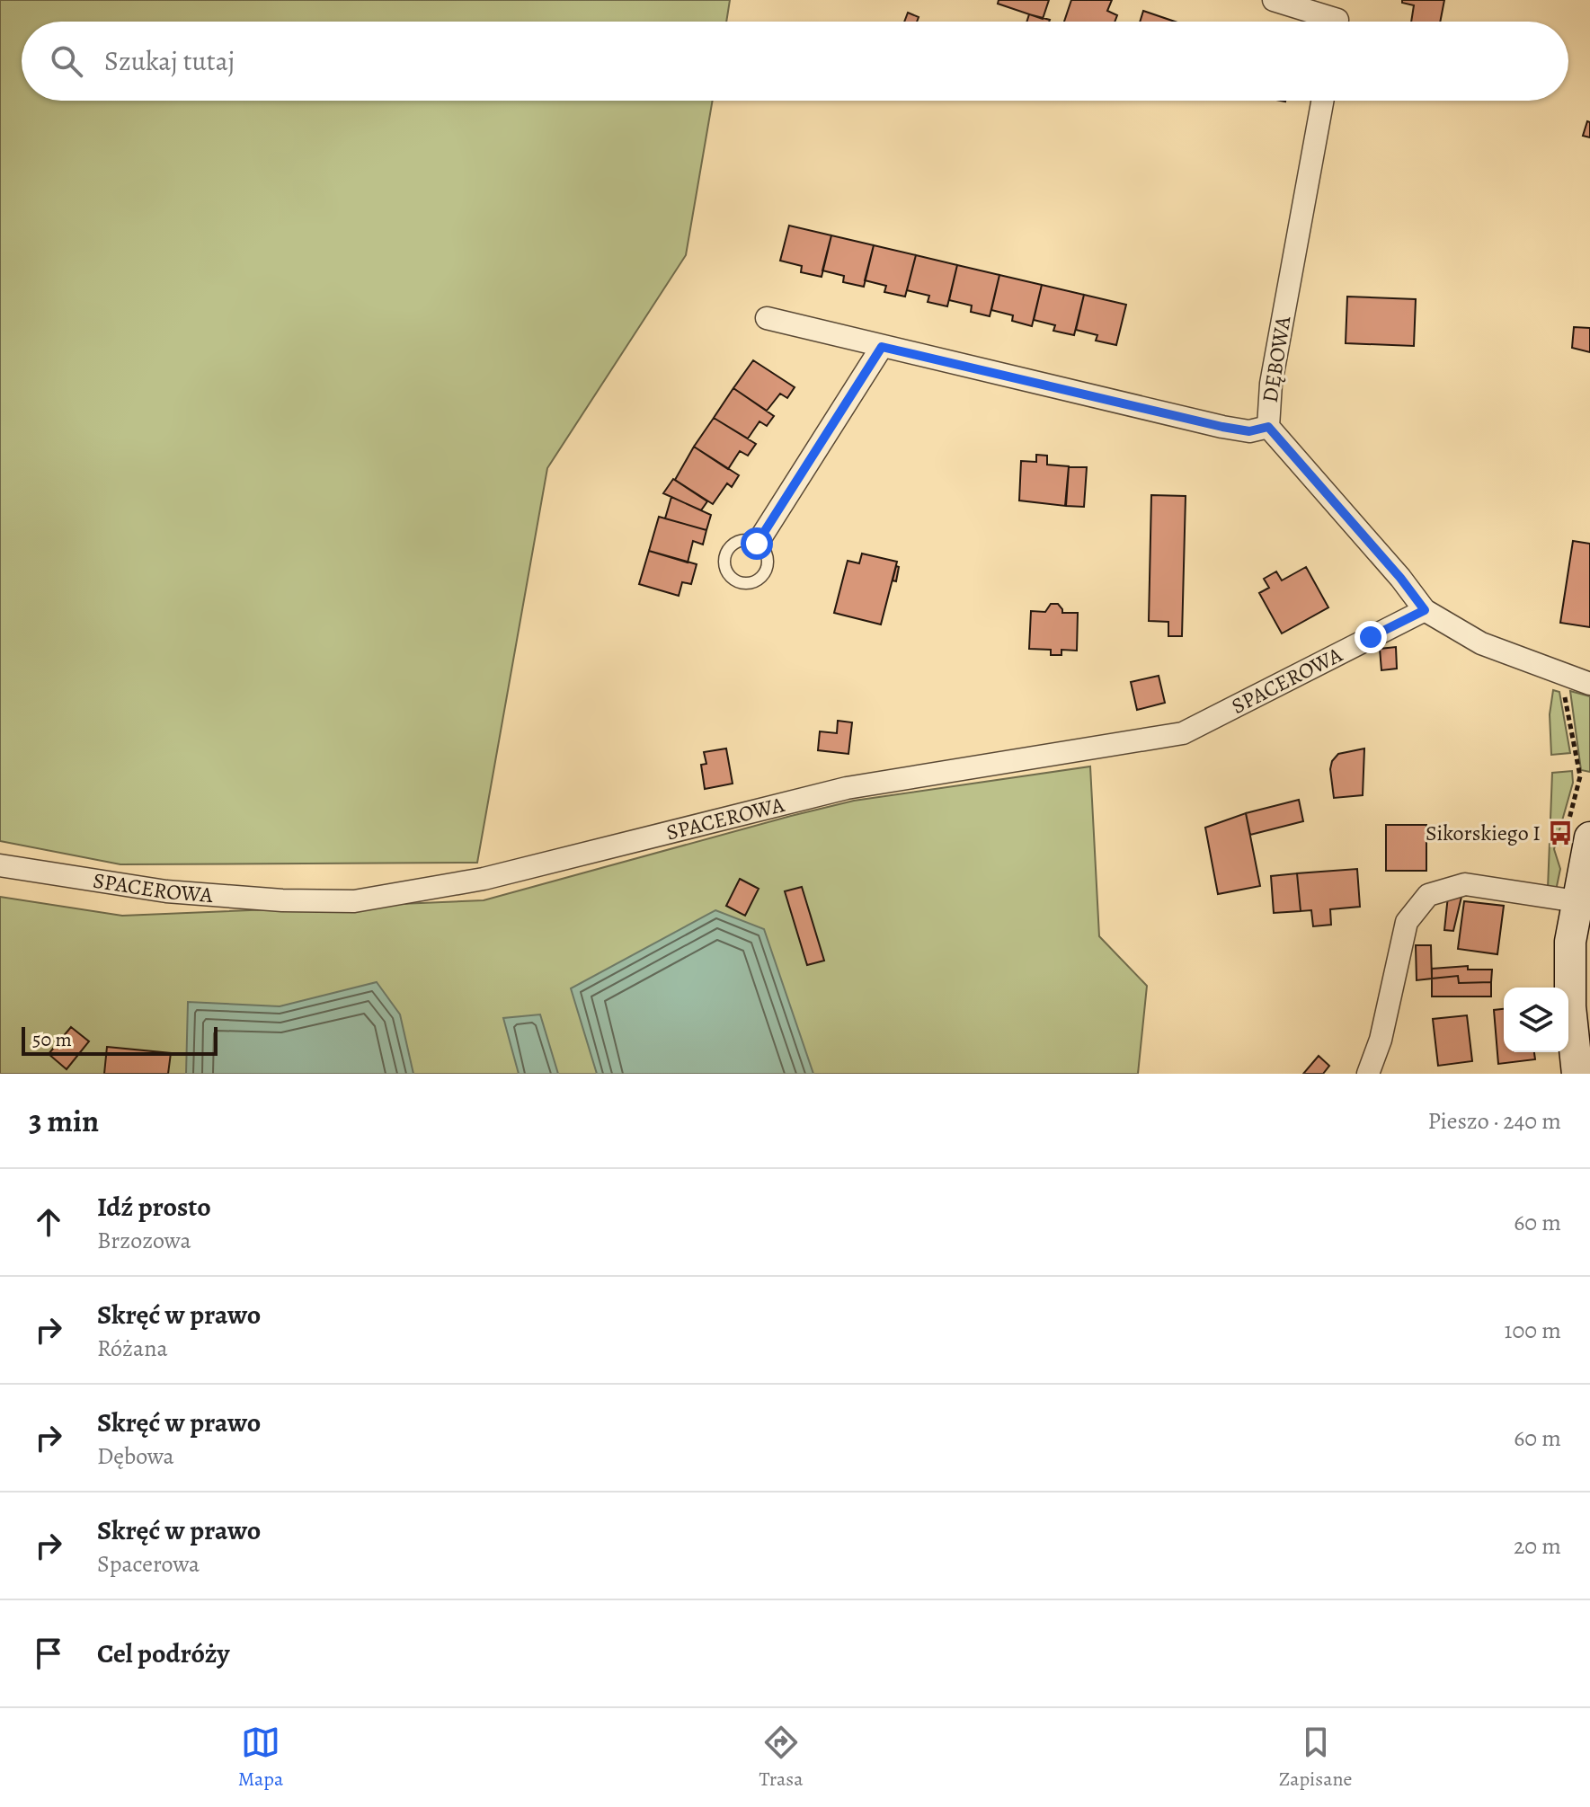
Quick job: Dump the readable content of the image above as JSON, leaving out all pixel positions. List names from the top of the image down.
{
  "streets": {
    "street": ["DĘBOWA", "SPACEROWA"]
  },
  "crossings": [
    ["DĘBOWA", "SPACEROWA"]
  ],
  "places": {
    "bus stop": ["Sikorskiego I"]
  },
  "scale_bar": "50 m",
  "page": {
    "search": "Szukaj tutaj",
    "scale": "50 m",
    "heading": ["3 min", "Pieszo · 240 m"],
    "list": [
      ["Idź prosto", "Brzozowa", "60 m"],
      ["Skręć w prawo", "Różana", "100 m"],
      ["Skręć w prawo", "Dębowa", "60 m"],
      ["Skręć w prawo", "Spacerowa", "20 m"],
      "Cel podróży"
    ],
    "nav": ["Mapa", "Trasa", "Zapisane"]
  }
}
